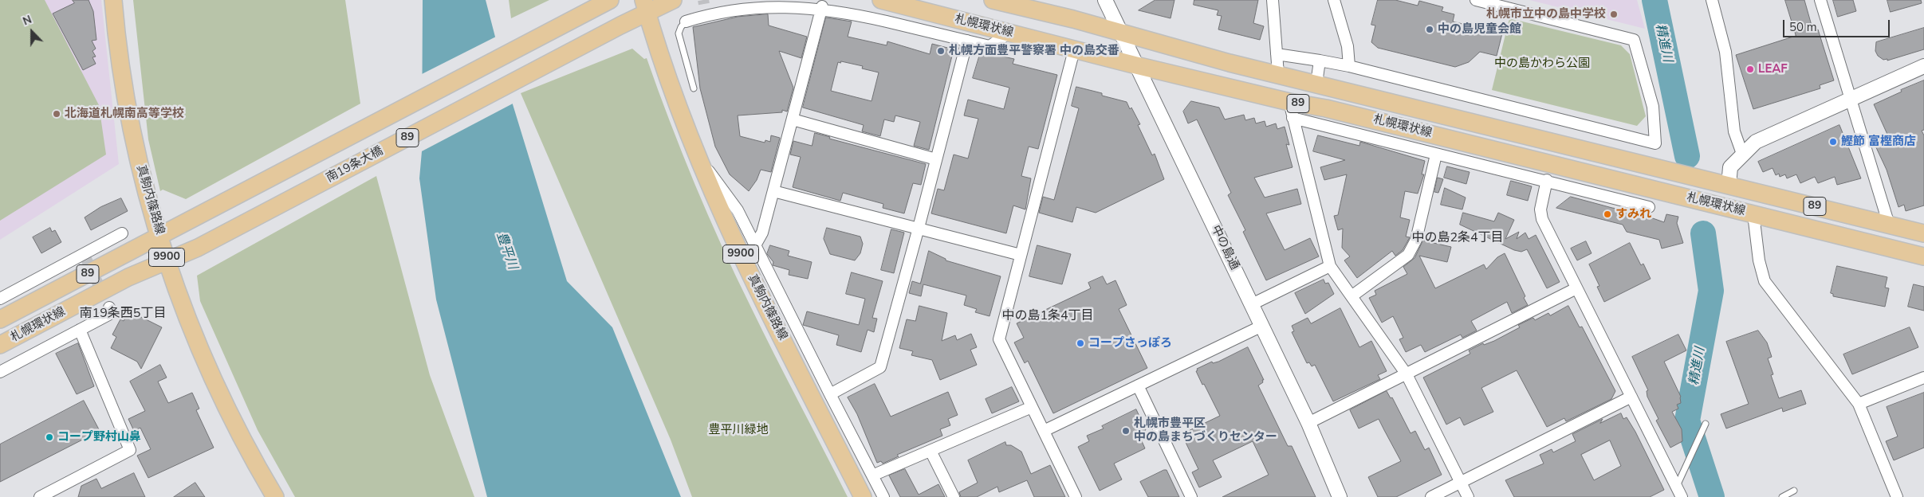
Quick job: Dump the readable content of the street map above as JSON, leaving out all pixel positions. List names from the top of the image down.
{
  "streets": {
    "main road": [
      "札幌環状線",
      "89",
      "南19条大橋",
      "真駒内篠路線",
      "9900"
    ],
    "street": ["中の島通"]
  },
  "crossings": [
    ["札幌環状線", "南19条大橋"],
    ["札幌環状線", "真駒内篠路線"],
    ["札幌環状線", "中の島通"],
    ["89", "南19条大橋"],
    ["89", "真駒内篠路線"],
    ["南19条大橋", "真駒内篠路線"]
  ],
  "districts": ["中の島2条4丁目", "南19条西5丁目", "中の島1条4丁目"],
  "water": ["精進川", "豊平川"],
  "parks": ["中の島かわら公園", "豊平川緑地"],
  "places": [
    "札幌市立中の島中学校",
    "中の島児童会館",
    "札幌方面豊平警察署 中の島交番",
    "LEAF",
    "北海道札幌南高等学校",
    "鰹節 富樫商店",
    "すみれ",
    "コープさっぽろ",
    "札幌市豊平区 中の島まちづくりセンター",
    "コープ野村山鼻"
  ],
  "scale_bar": "50 m",
  "north": "top"
}
